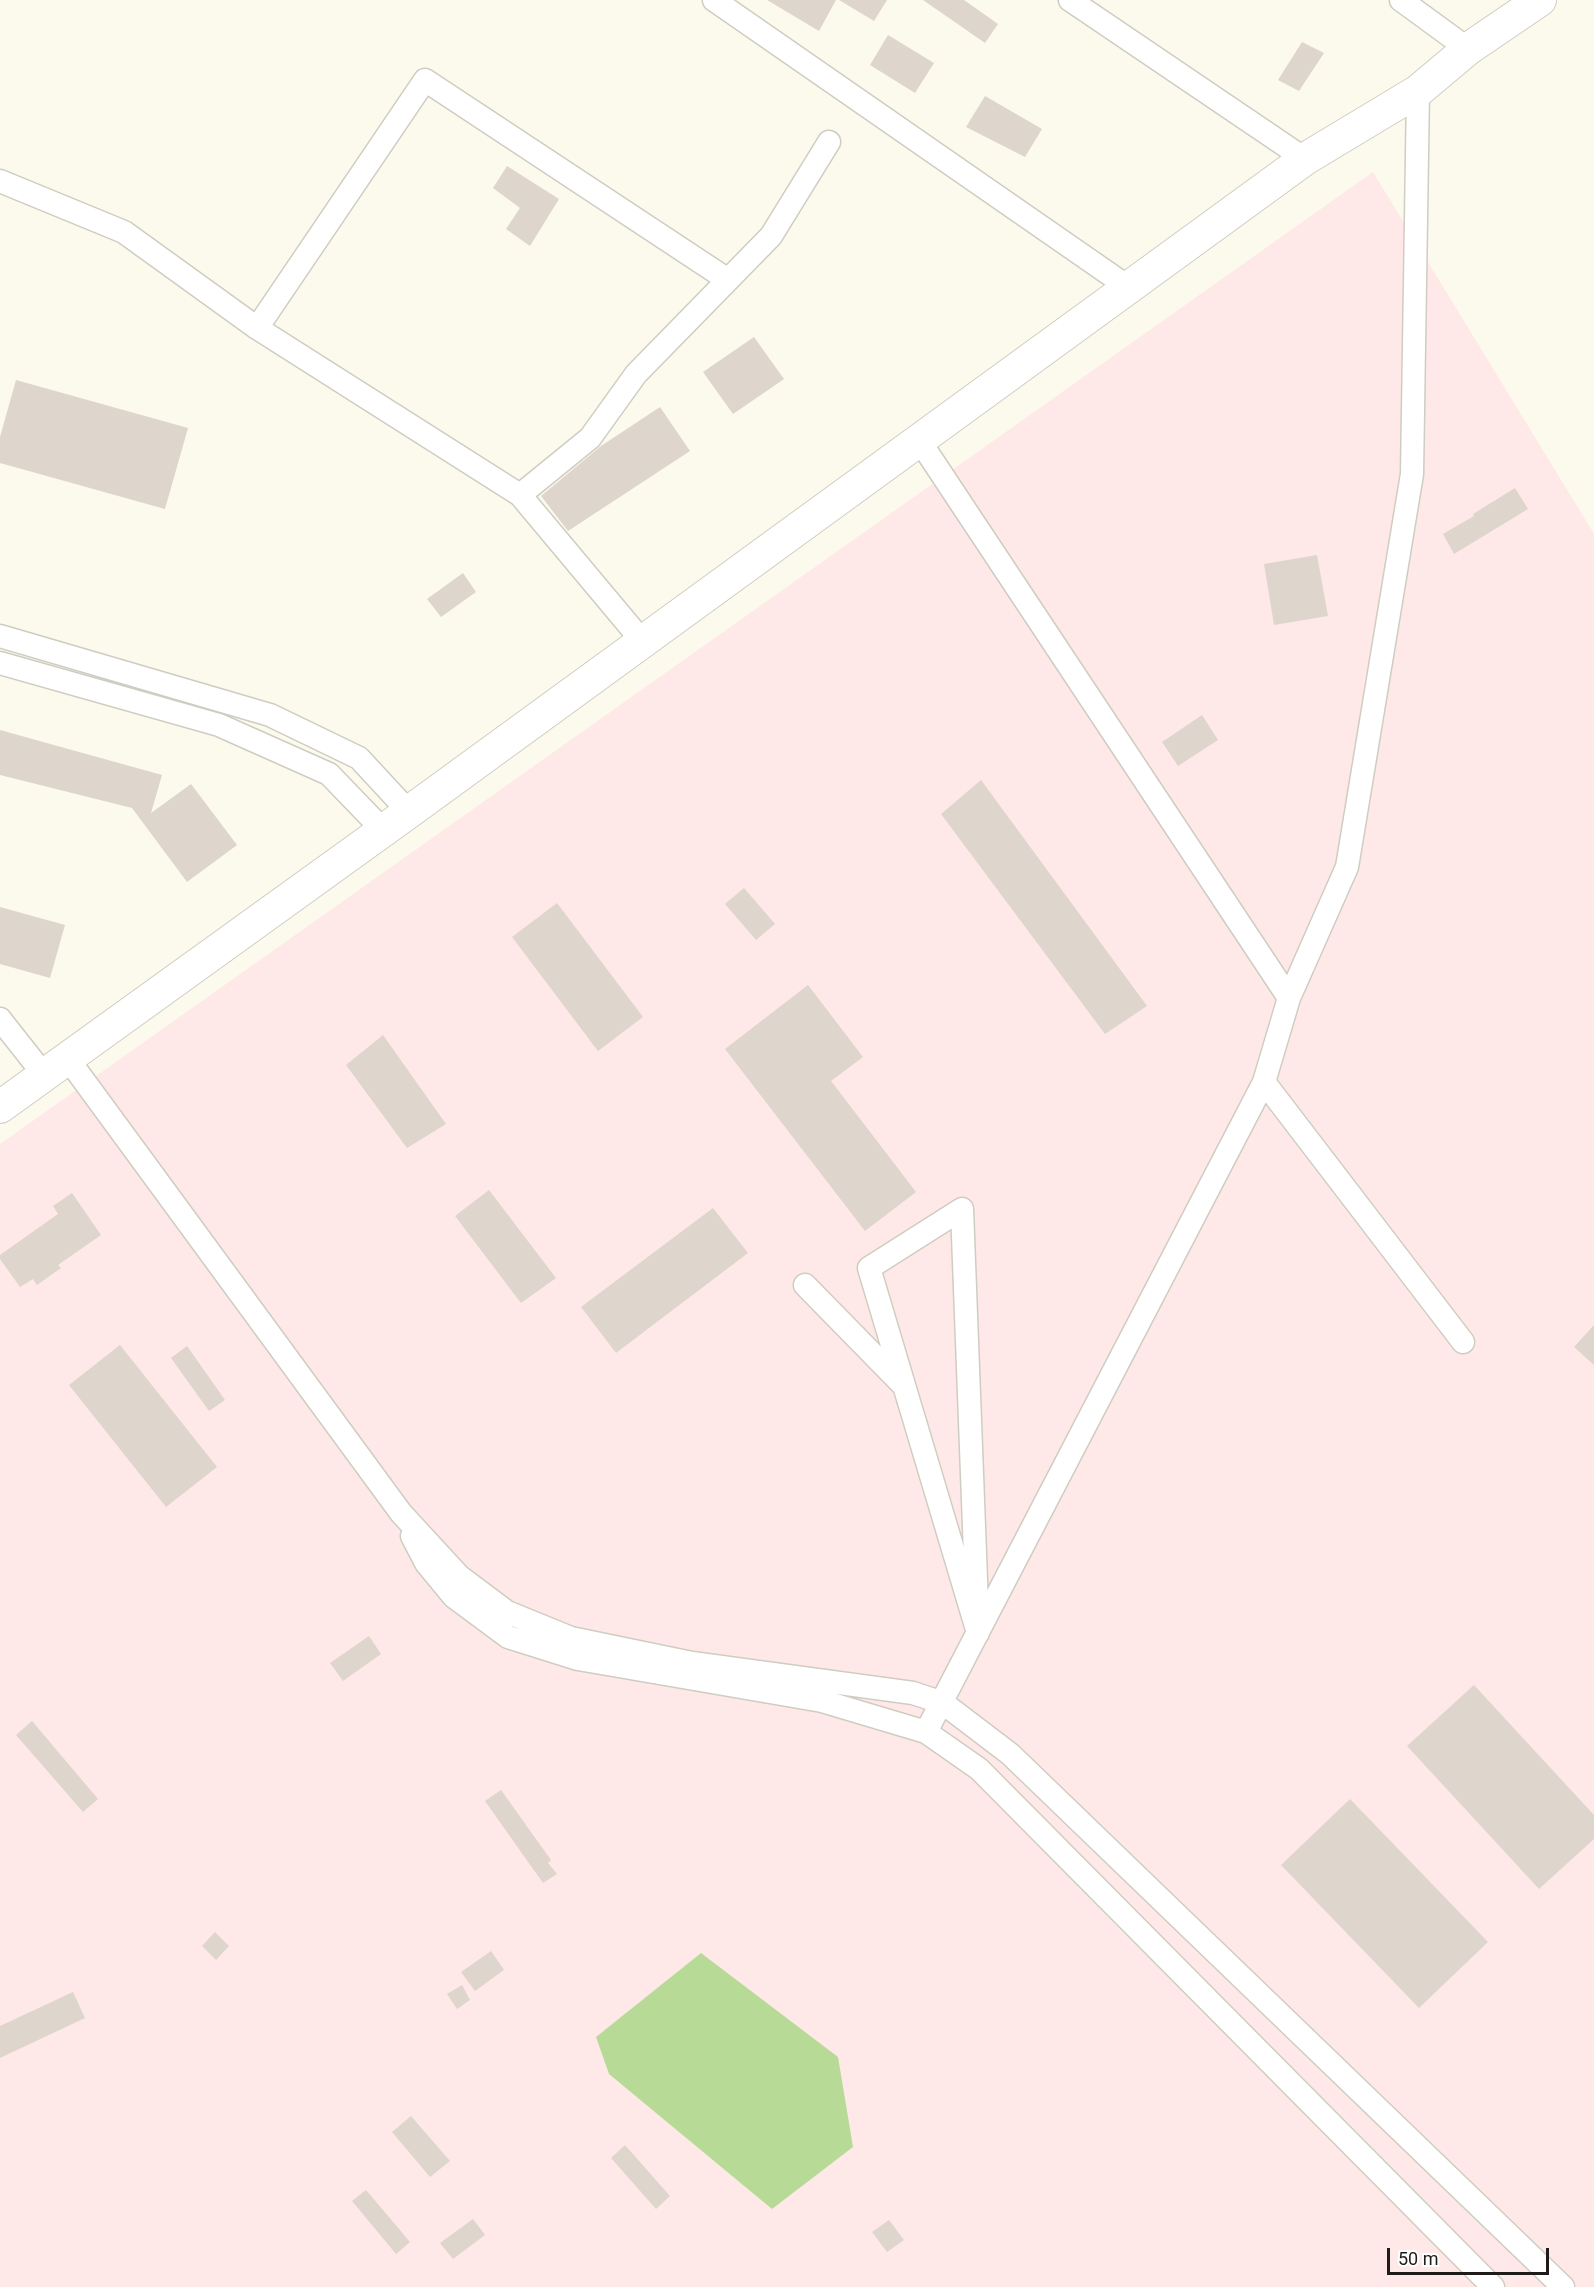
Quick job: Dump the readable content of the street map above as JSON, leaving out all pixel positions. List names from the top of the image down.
{
  "scale_bar": "50 m"
}
